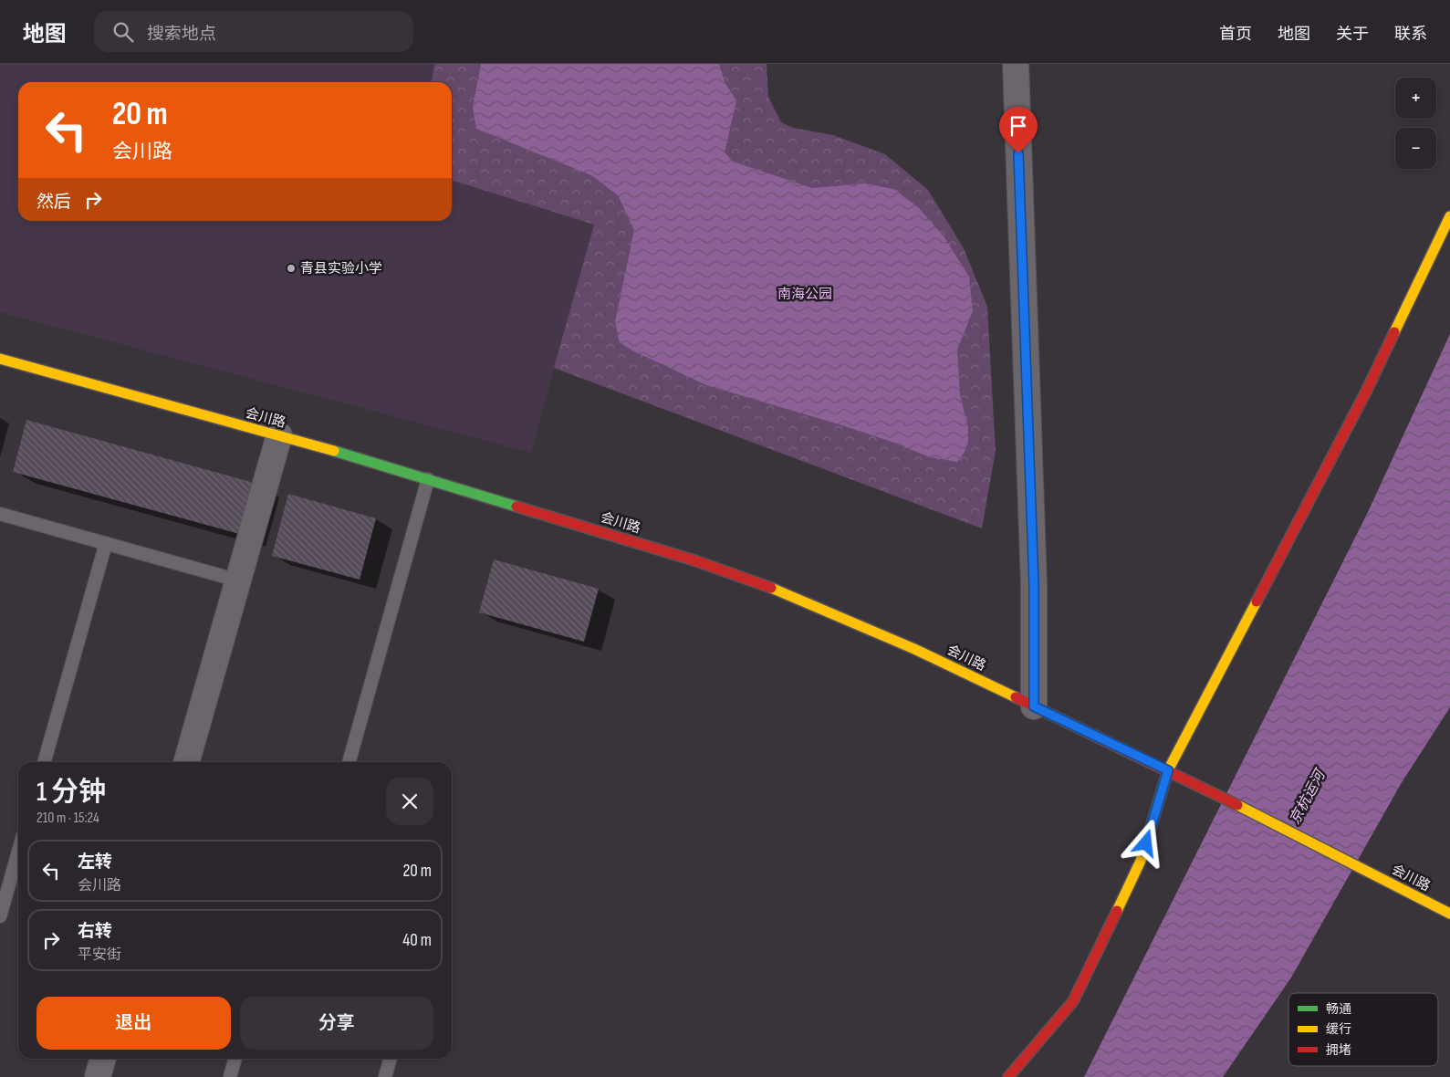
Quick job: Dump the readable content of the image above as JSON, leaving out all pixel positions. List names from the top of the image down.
{
  "streets": {
    "street": ["会川路"]
  },
  "water": ["京杭运河"],
  "parks": ["南海公园"],
  "places": ["青县实验小学"],
  "legend": ["畅通", "缓行", "拥堵"],
  "page": {
    "header": "地图",
    "search": "搜索地点",
    "nav": [
      "首页",
      "地图",
      "关于",
      "联系"
    ],
    "map_buttons": ["+", "−"],
    "turn": ["20 m", "会川路"],
    "then": "然后",
    "heading": ["1 分钟", "210 m · 15:24"],
    "list": [
      {
        "name": "左转",
        "note": "会川路",
        "value": "20 m"
      },
      {
        "name": "右转",
        "note": "平安街",
        "value": "40 m"
      }
    ],
    "buttons": ["退出", "分享"]
  }
}
